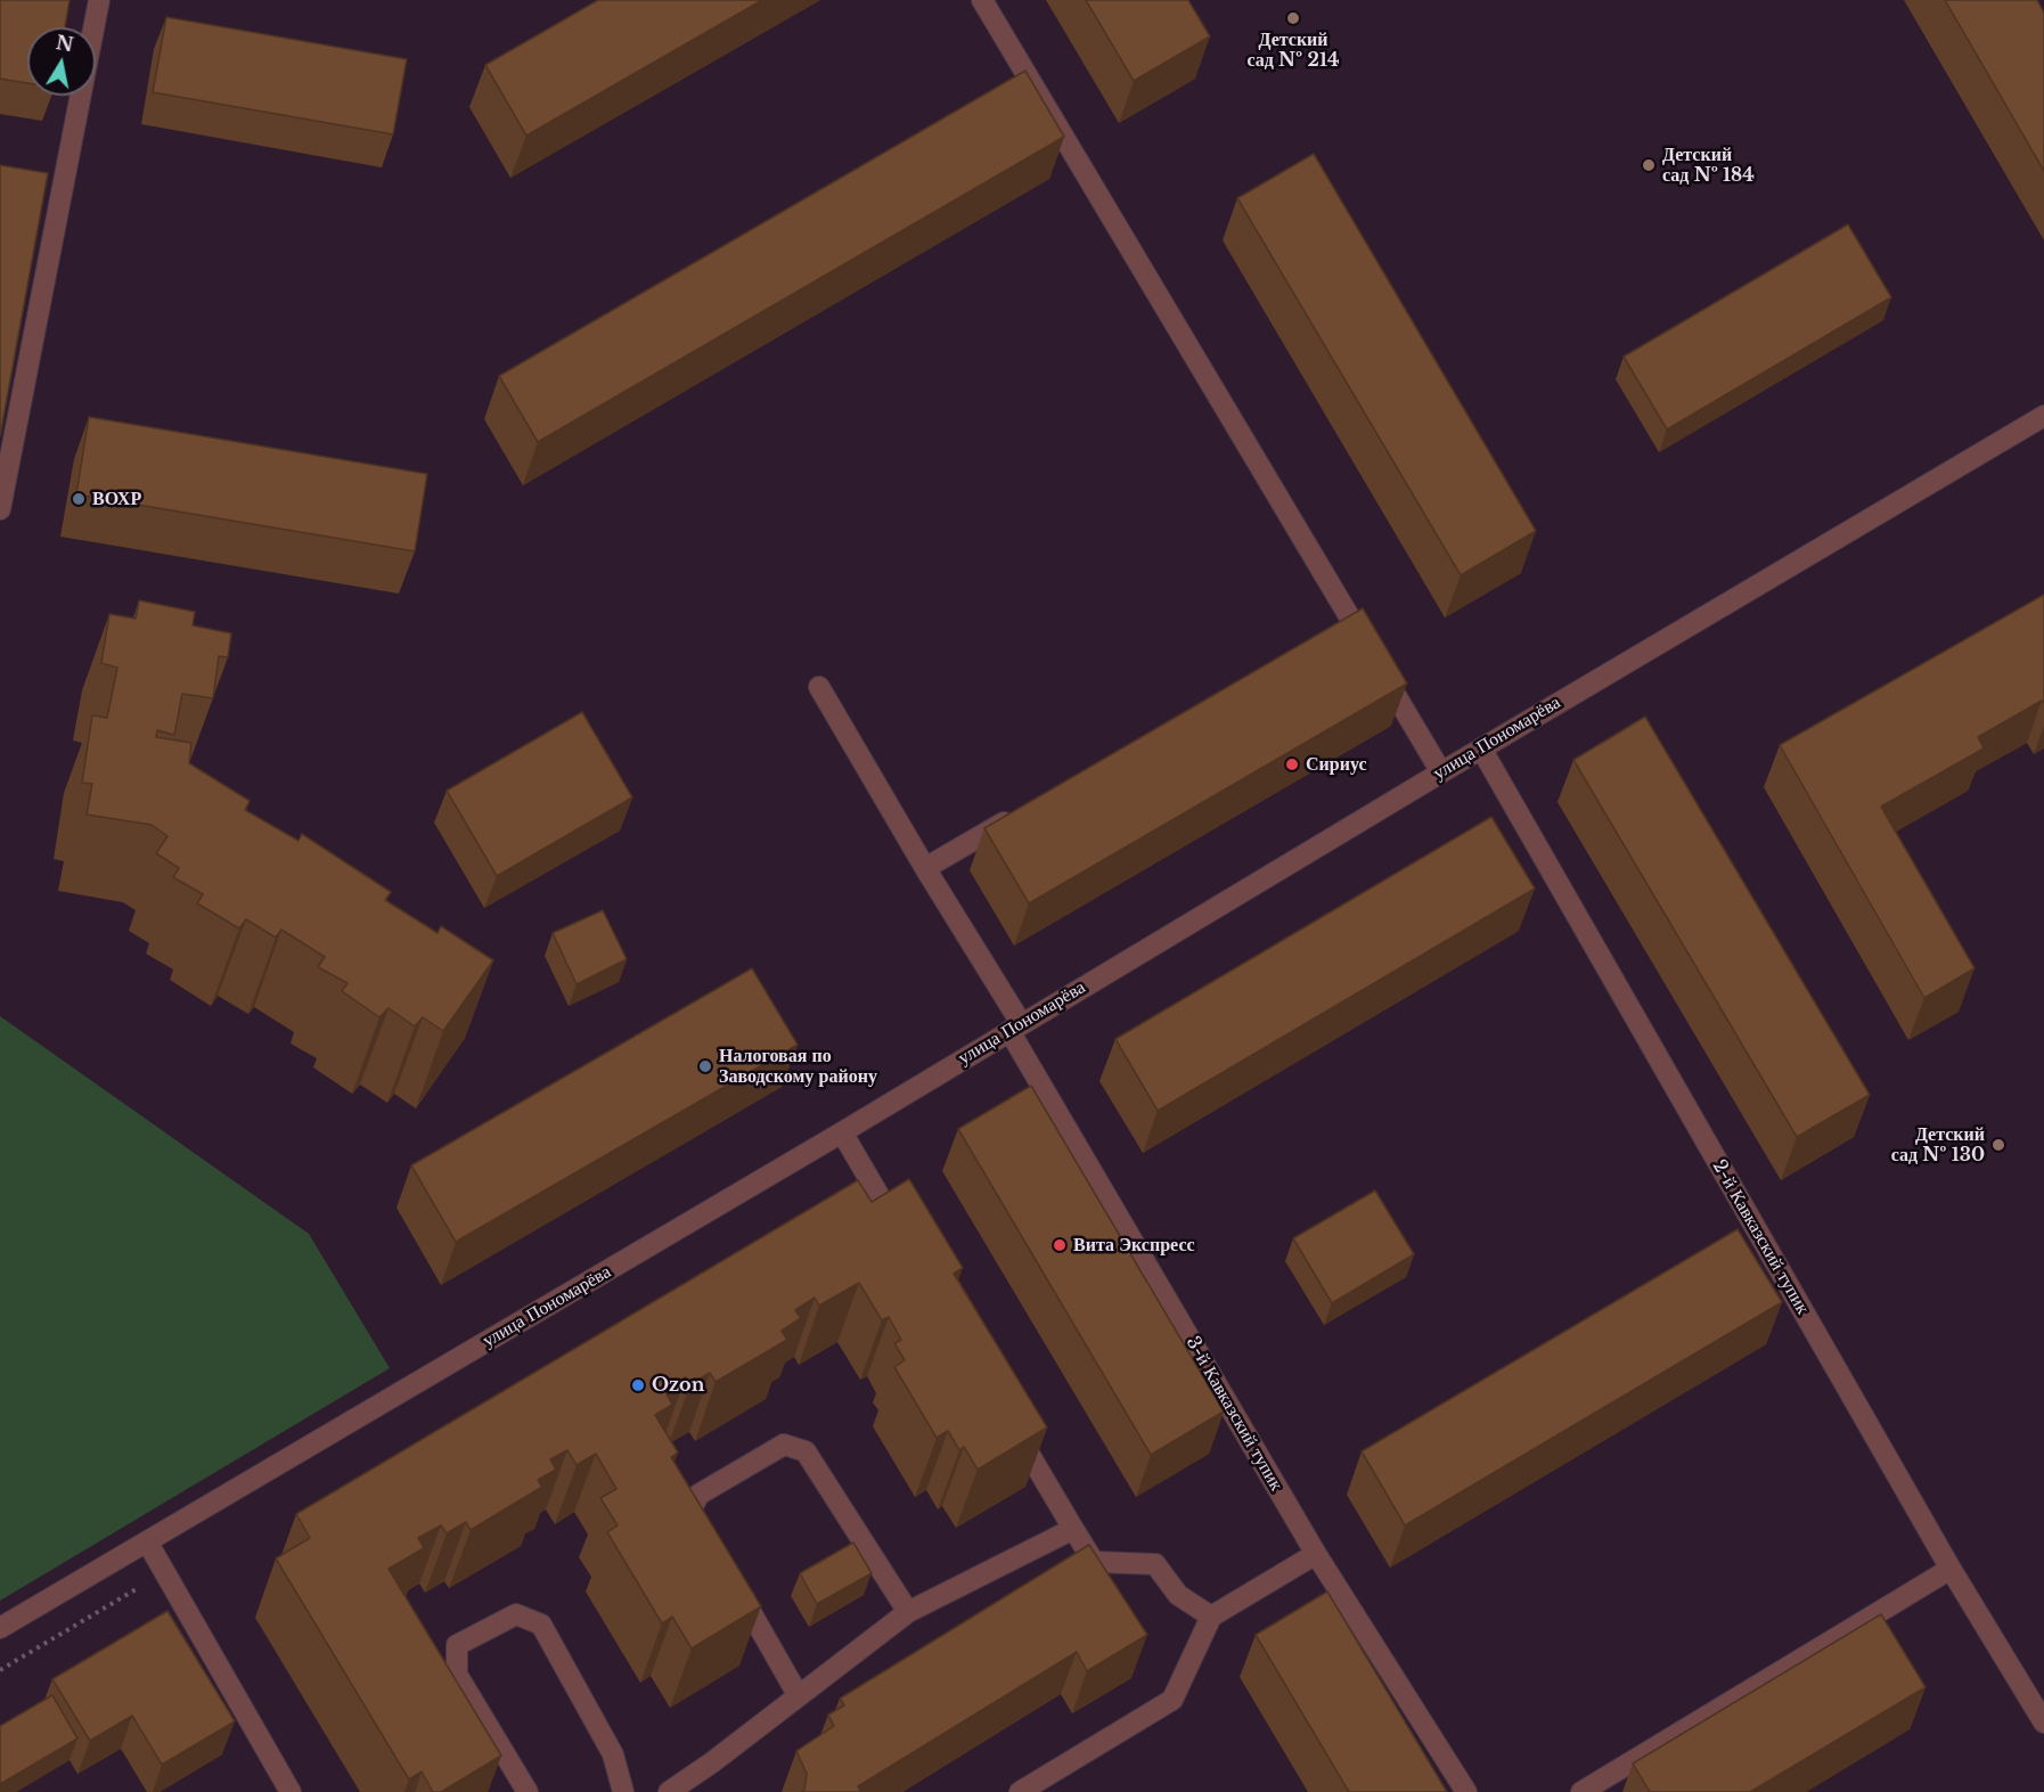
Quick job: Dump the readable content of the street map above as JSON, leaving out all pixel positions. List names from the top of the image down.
{
  "streets": {
    "street": ["улица Пономарёва", "2-й Кавказский тупик", "3-й Кавказский тупик"]
  },
  "crossings": [
    ["улица Пономарёва", "2-й Кавказский тупик"],
    ["улица Пономарёва", "3-й Кавказский тупик"]
  ],
  "places": [
    "Детский сад № 214",
    "Детский сад № 184",
    "ВОХР",
    "Сириус",
    "Налоговая по Заводскому району",
    "Детский сад № 130",
    "Вита Экспресс",
    "Ozon"
  ],
  "north": "top"
}
